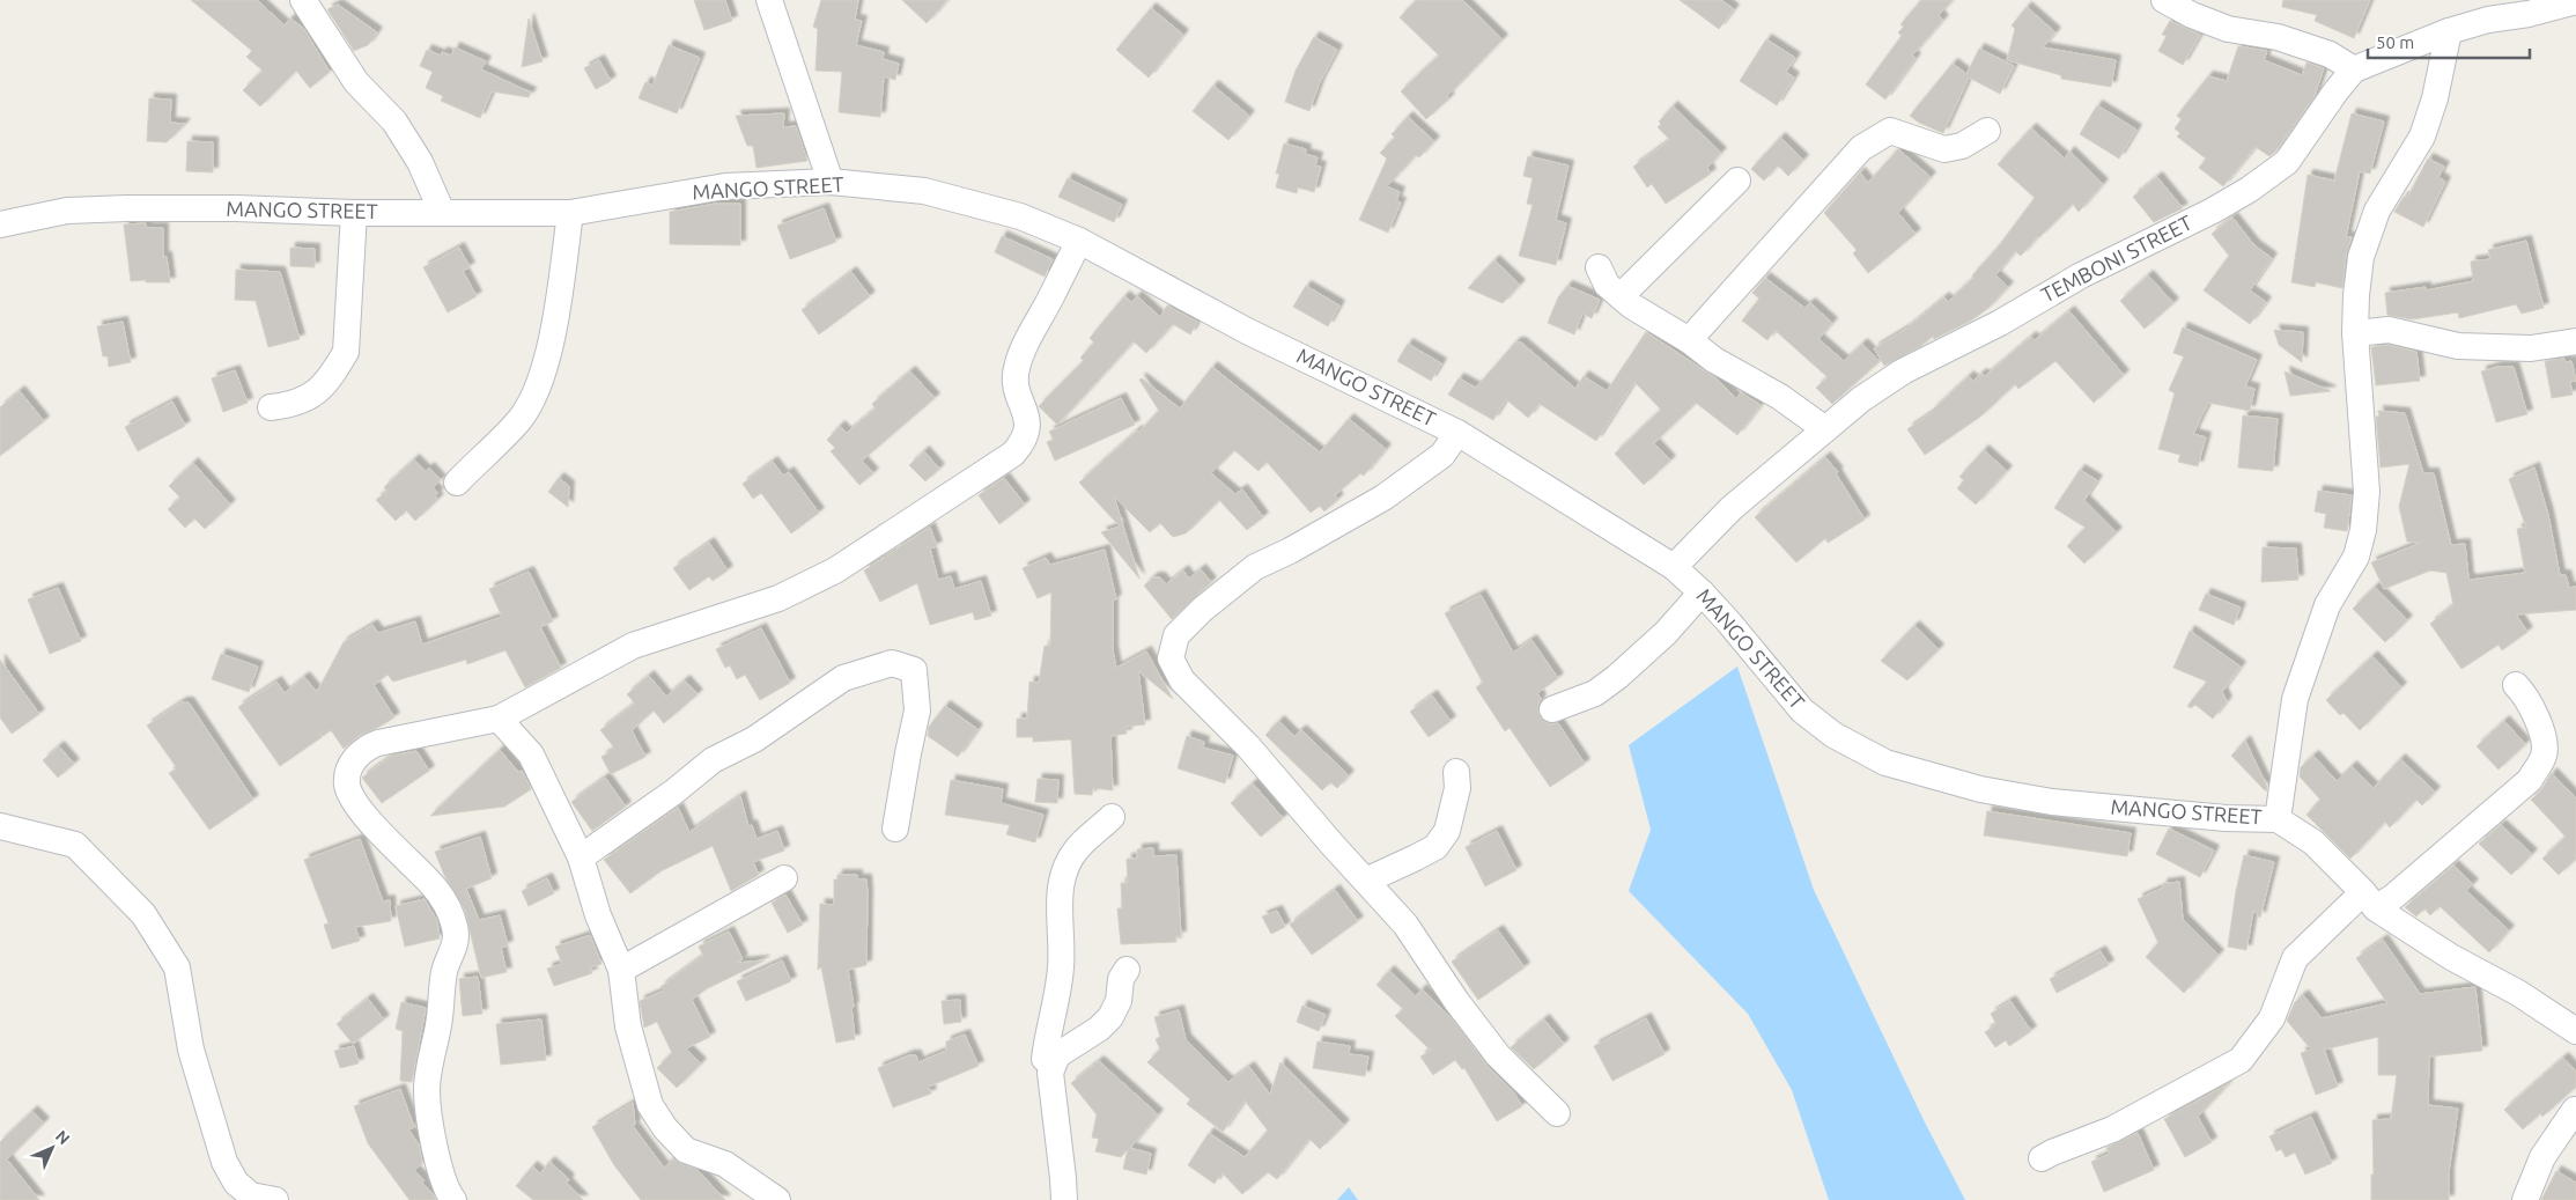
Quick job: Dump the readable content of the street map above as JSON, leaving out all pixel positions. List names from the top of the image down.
{
  "streets": {
    "street": ["MANGO STREET", "TEMBONI STREET"]
  },
  "crossings": [
    ["MANGO STREET", "TEMBONI STREET"]
  ],
  "scale_bar": "50 m",
  "north": "top right"
}
